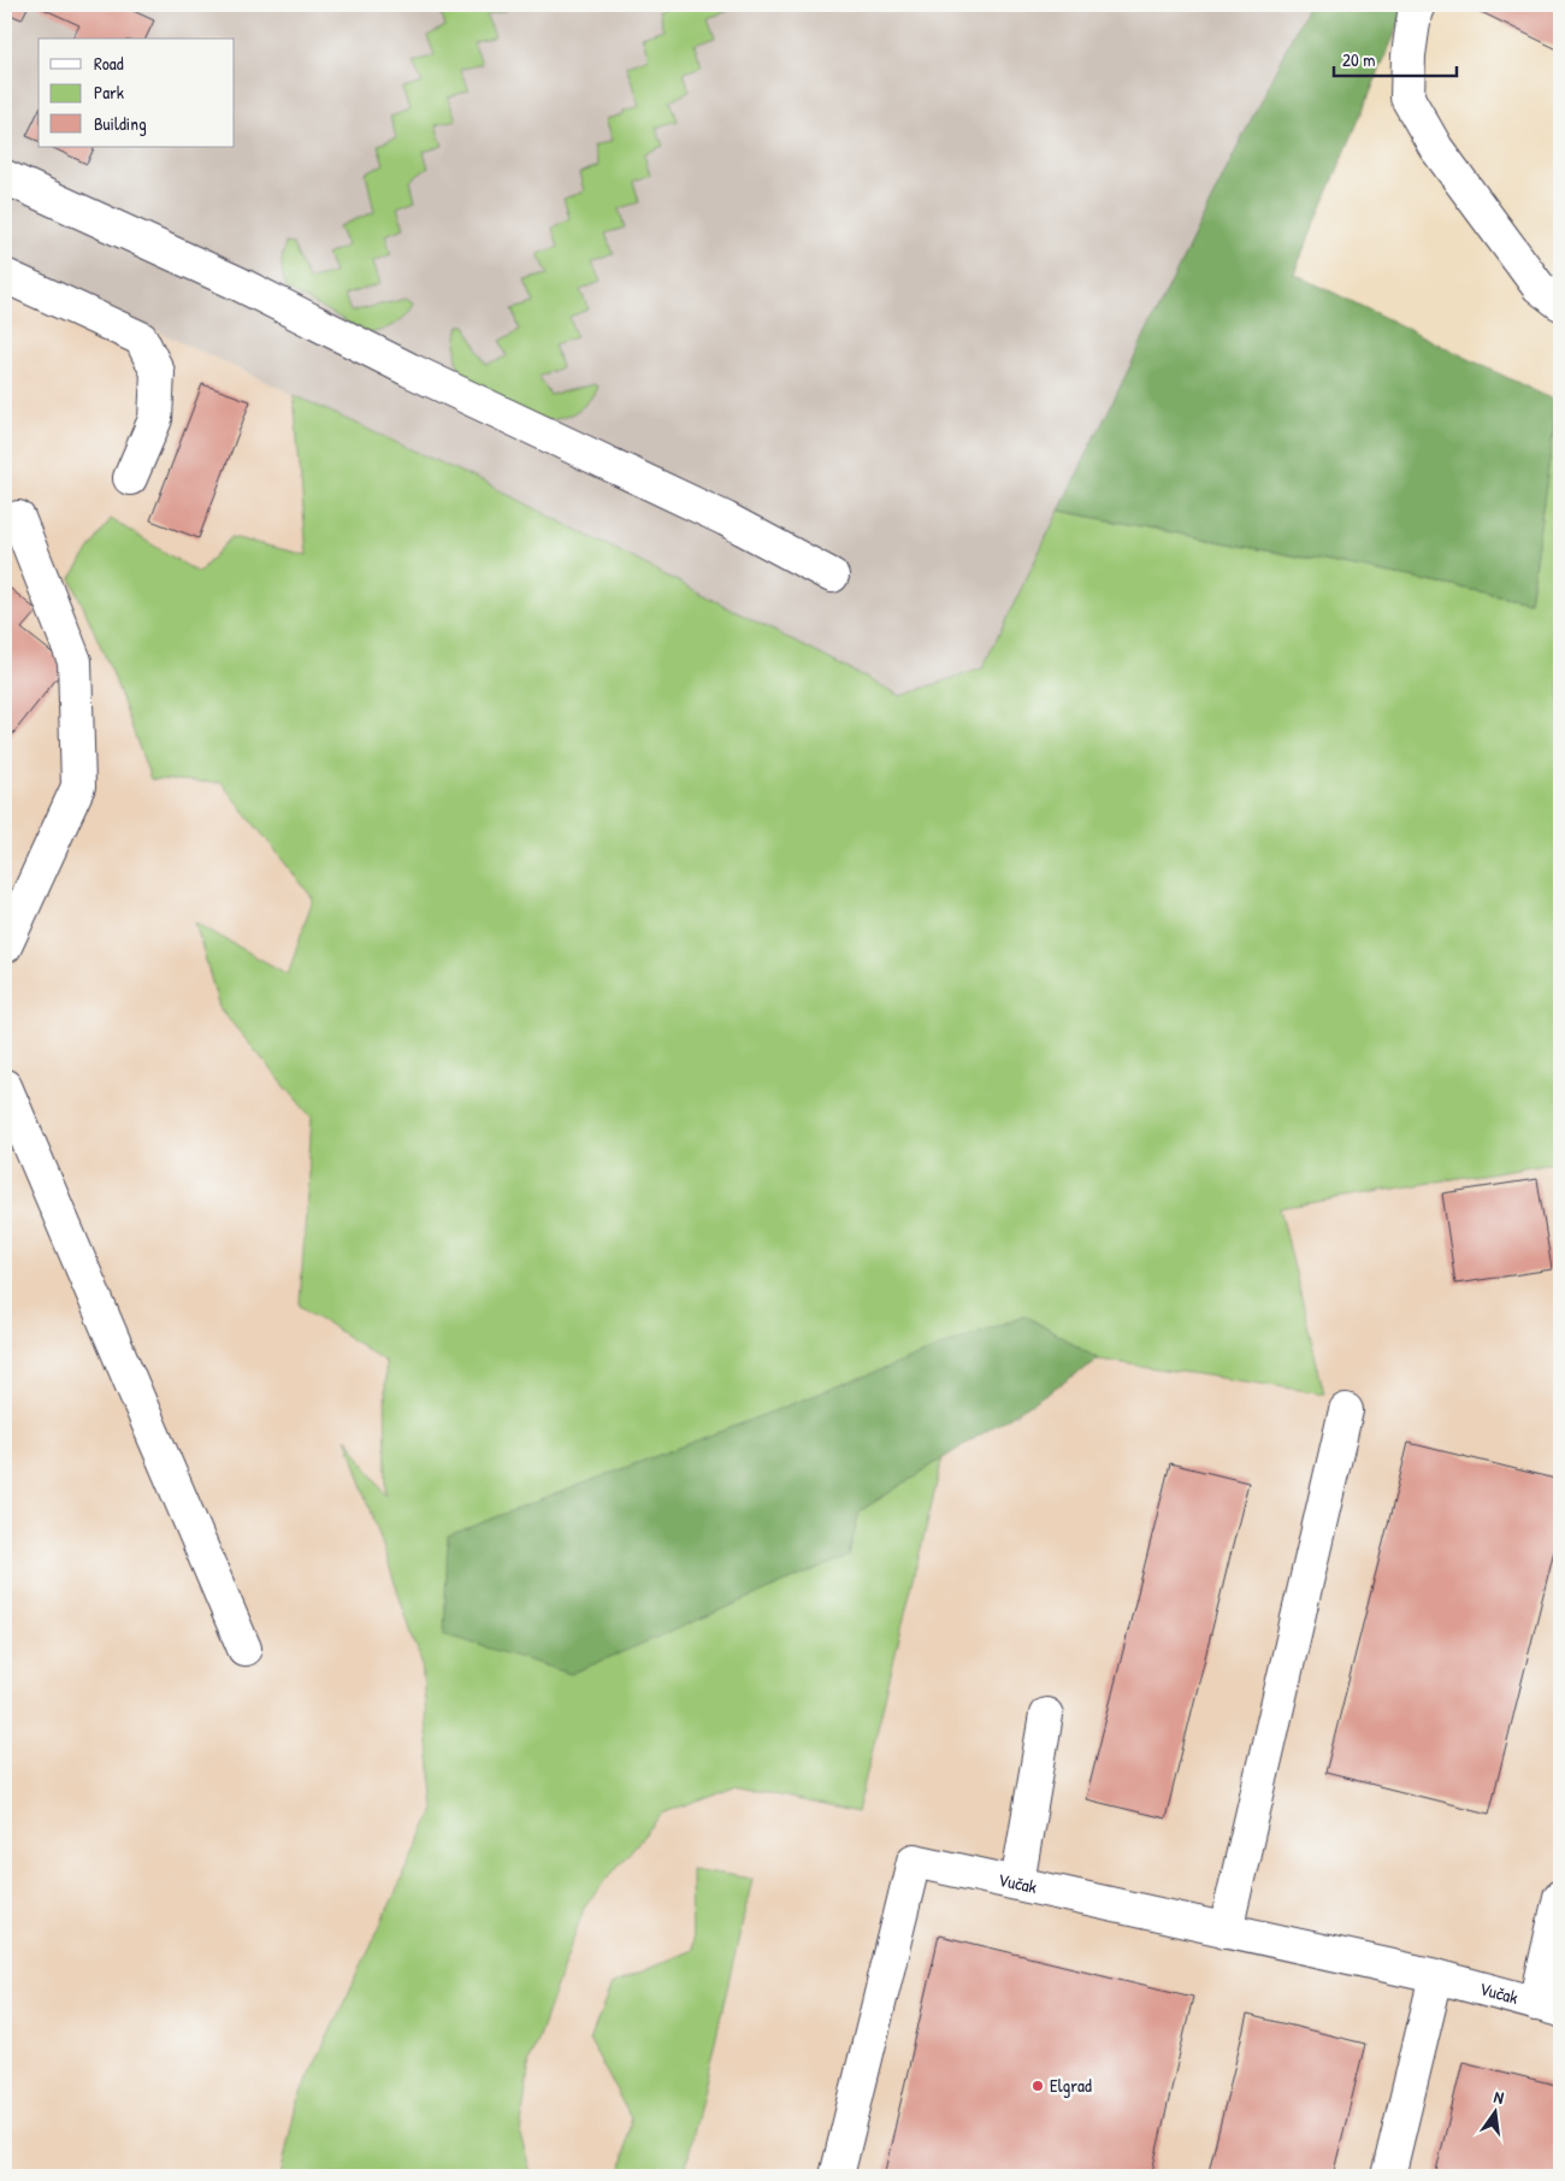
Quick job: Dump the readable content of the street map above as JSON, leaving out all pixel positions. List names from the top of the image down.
{
  "streets": {
    "street": ["Vučak"]
  },
  "places": ["Elgrad"],
  "legend": ["Road", "Park", "Building"],
  "scale_bar": "20 m",
  "north": "top"
}
